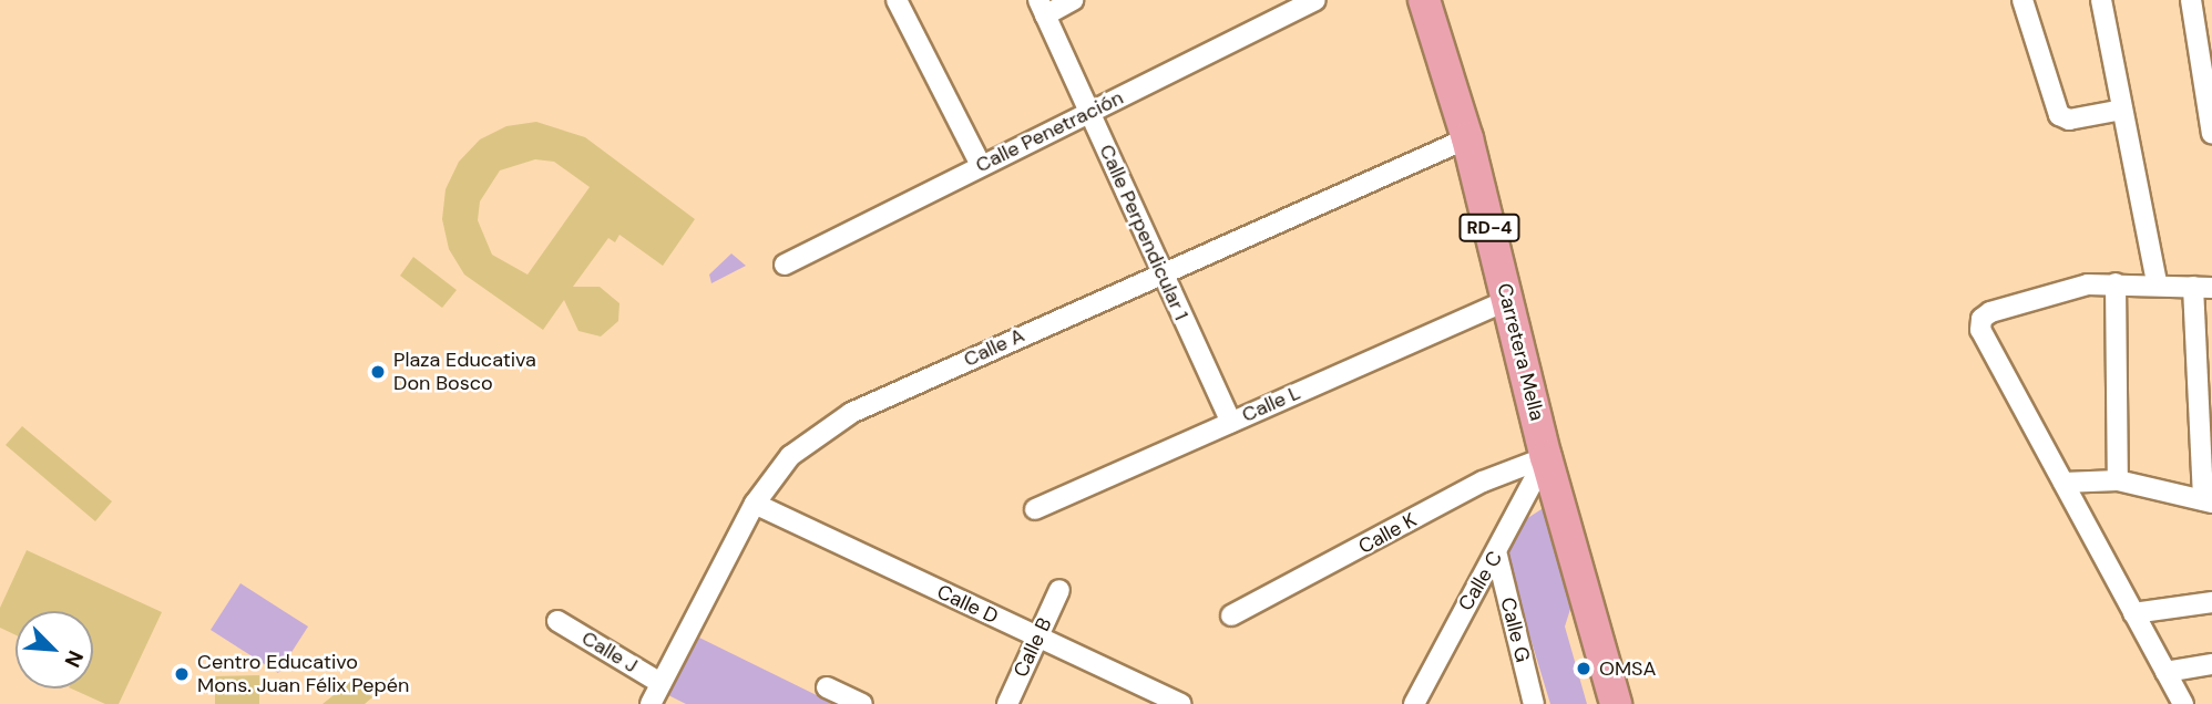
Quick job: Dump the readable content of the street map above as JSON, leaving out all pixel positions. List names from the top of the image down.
{
  "streets": {
    "main road": ["RD-4", "Carretera Mella"],
    "street": [
      "Calle Penetración",
      "Calle Perpendicular 1",
      "Calle A",
      "Calle L",
      "Calle K",
      "Calle C",
      "Calle D",
      "Calle G",
      "Calle B",
      "Calle J"
    ]
  },
  "crossings": [
    ["Calle Penetración", "Calle Perpendicular 1"],
    ["Calle Perpendicular 1", "Calle A"],
    ["Calle Perpendicular 1", "Calle L"],
    ["Calle A", "Carretera Mella"],
    ["Calle A", "Calle D"],
    ["Calle A", "Calle J"],
    ["Carretera Mella", "Calle L"],
    ["Carretera Mella", "Calle K"],
    ["Carretera Mella", "Calle C"],
    ["Calle K", "Calle C"],
    ["Calle C", "Calle G"],
    ["Calle D", "Calle B"]
  ],
  "places": ["Plaza Educativa Don Bosco", "OMSA", "Centro Educativo Mons. Juan Félix Pepén"],
  "north": "bottom right"
}
